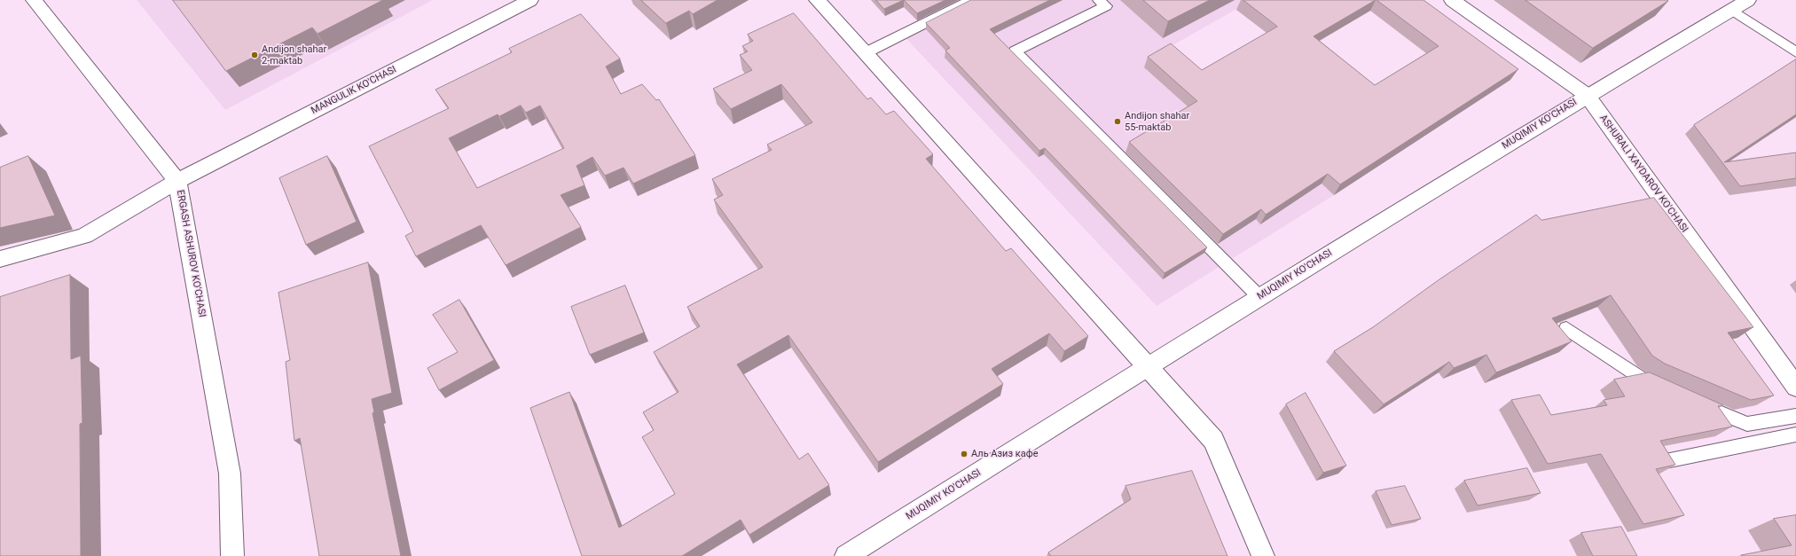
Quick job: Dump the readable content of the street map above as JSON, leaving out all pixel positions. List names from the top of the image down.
{
  "streets": {
    "street": [
      "MANGULIK KO'CHASI",
      "MUQIMIY KO'CHASI",
      "ASHURALI XAYDAROV KO'CHASI",
      "ERGASH ASHUROV KO'CHASI"
    ]
  },
  "crossings": [
    ["MANGULIK KO'CHASI", "ERGASH ASHUROV KO'CHASI"],
    ["MUQIMIY KO'CHASI", "ASHURALI XAYDAROV KO'CHASI"]
  ],
  "places": ["Andijon shahar 2-maktab", "Andijon shahar 55-maktab", "Аль Азиз кафе"]
}
